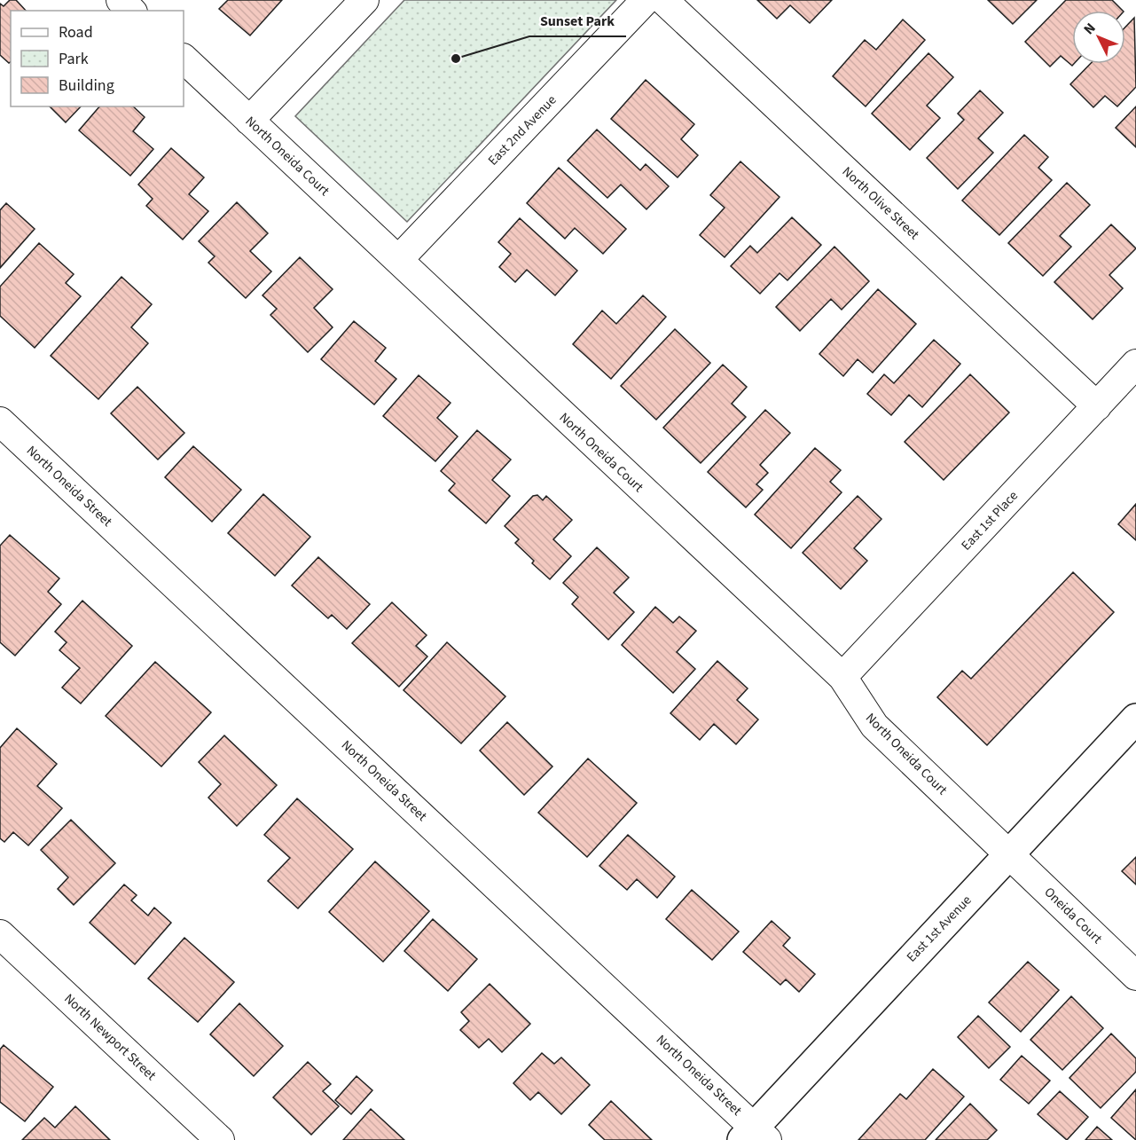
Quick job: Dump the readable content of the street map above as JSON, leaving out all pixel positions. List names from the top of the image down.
{
  "streets": {
    "street": [
      "East 2nd Avenue",
      "North Oneida Court",
      "North Olive Street",
      "North Oneida Street",
      "East 1st Place",
      "Oneida Court",
      "East 1st Avenue",
      "North Newport Street"
    ]
  },
  "crossings": [
    ["East 2nd Avenue", "North Oneida Court"],
    ["North Oneida Court", "East 1st Place"],
    ["North Oneida Court", "Oneida Court"],
    ["North Oneida Court", "East 1st Avenue"],
    ["North Olive Street", "East 1st Place"],
    ["North Oneida Street", "East 1st Avenue"],
    ["Oneida Court", "East 1st Avenue"]
  ],
  "places": ["Sunset Park"],
  "legend": ["Road", "Park", "Building"],
  "north": "top left"
}
